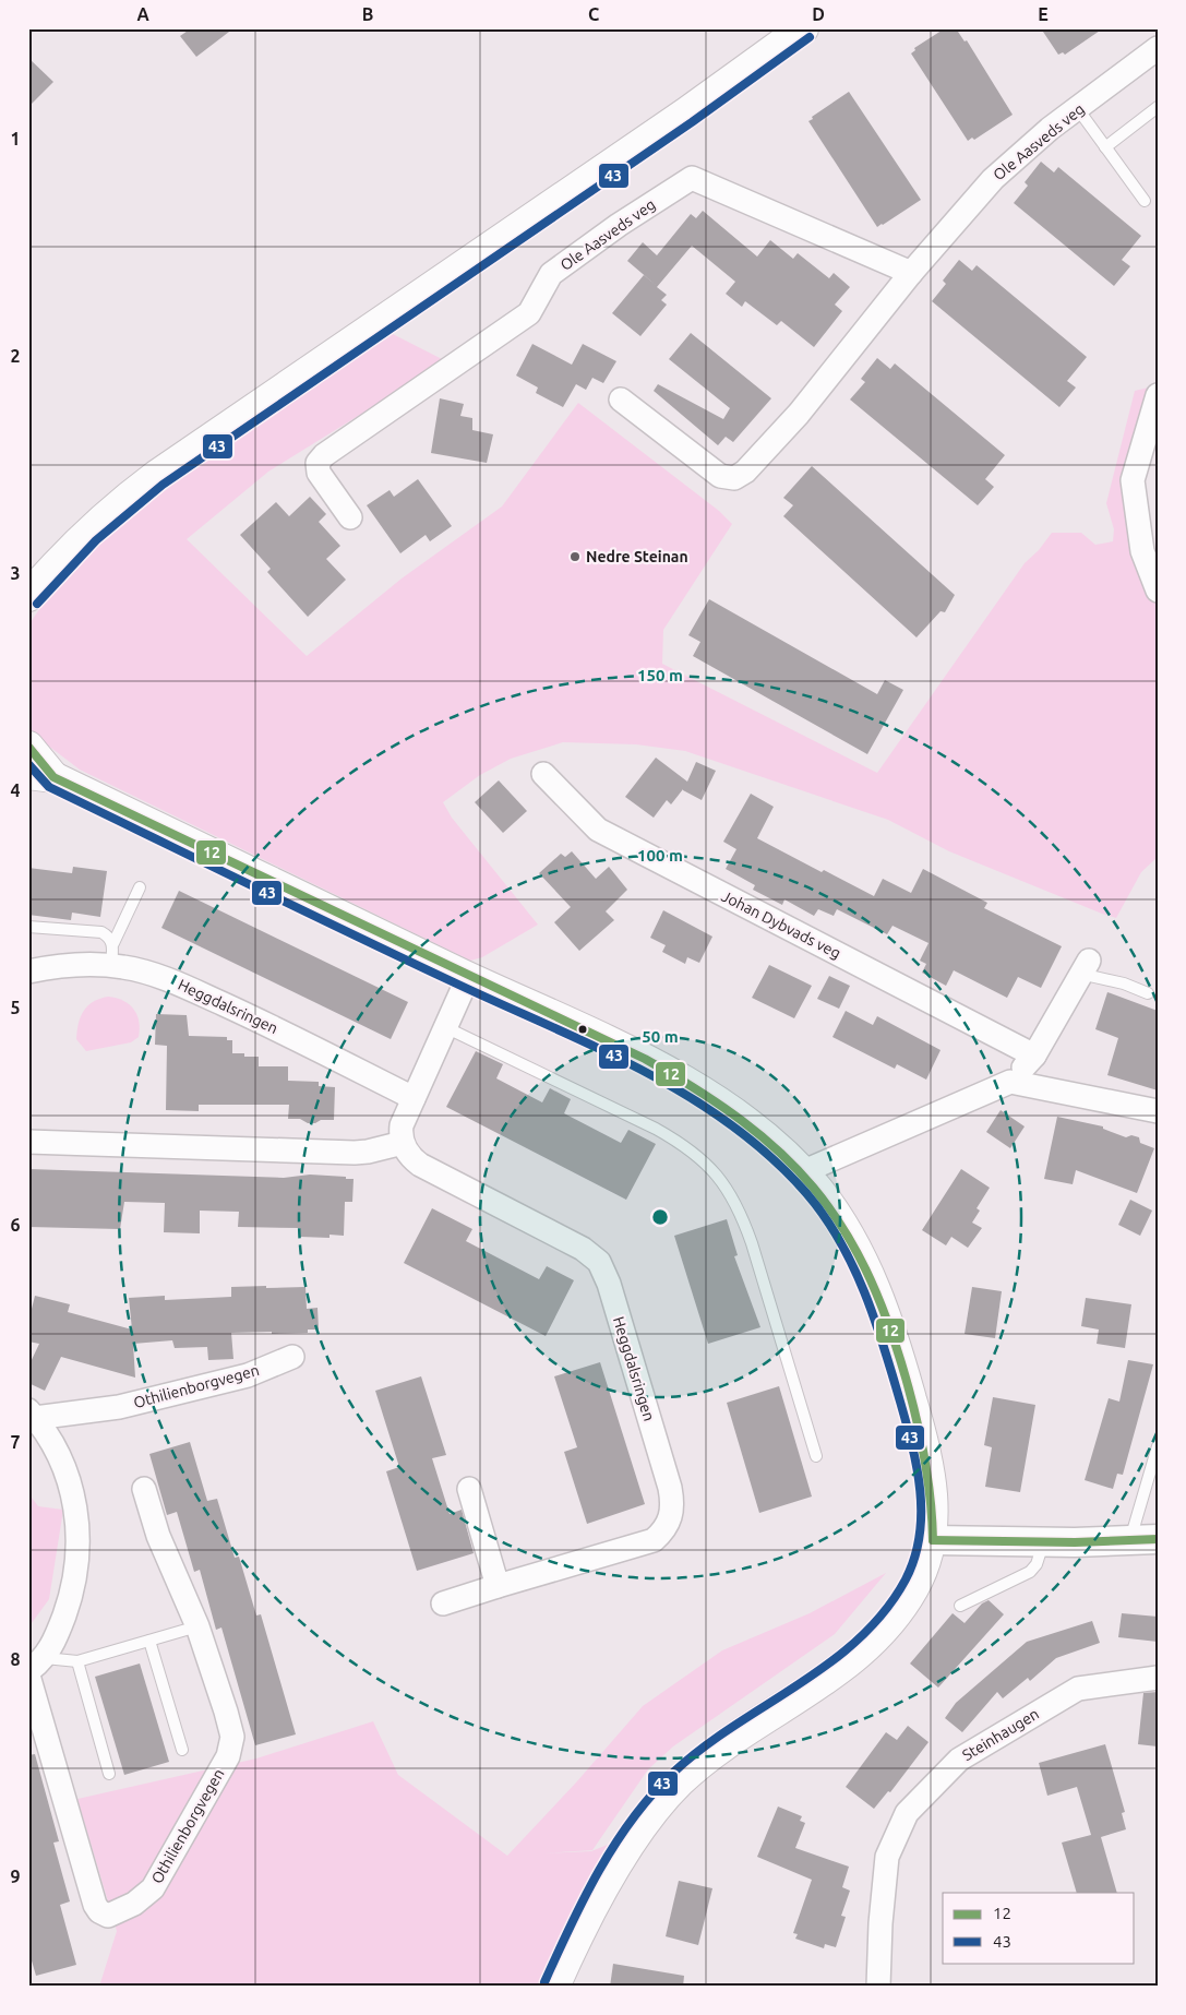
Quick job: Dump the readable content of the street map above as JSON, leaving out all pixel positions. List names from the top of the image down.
{
  "streets": {
    "street": [
      "Ole Aasveds veg",
      "Johan Dybvads veg",
      "Heggdalsringen",
      "Othilienborgvegen",
      "Steinhaugen"
    ]
  },
  "places": ["Nedre Steinan"],
  "lines": ["transit line 43", "transit line 12"],
  "legend": ["12", "43"],
  "grid": {
    "columns": [
      "A",
      "B",
      "C",
      "D",
      "E"
    ],
    "rows": [
      "1",
      "2",
      "3",
      "4",
      "5",
      "6",
      "7",
      "8",
      "9"
    ]
  },
  "rings": ["150 m", "100 m", "50 m"]
}
